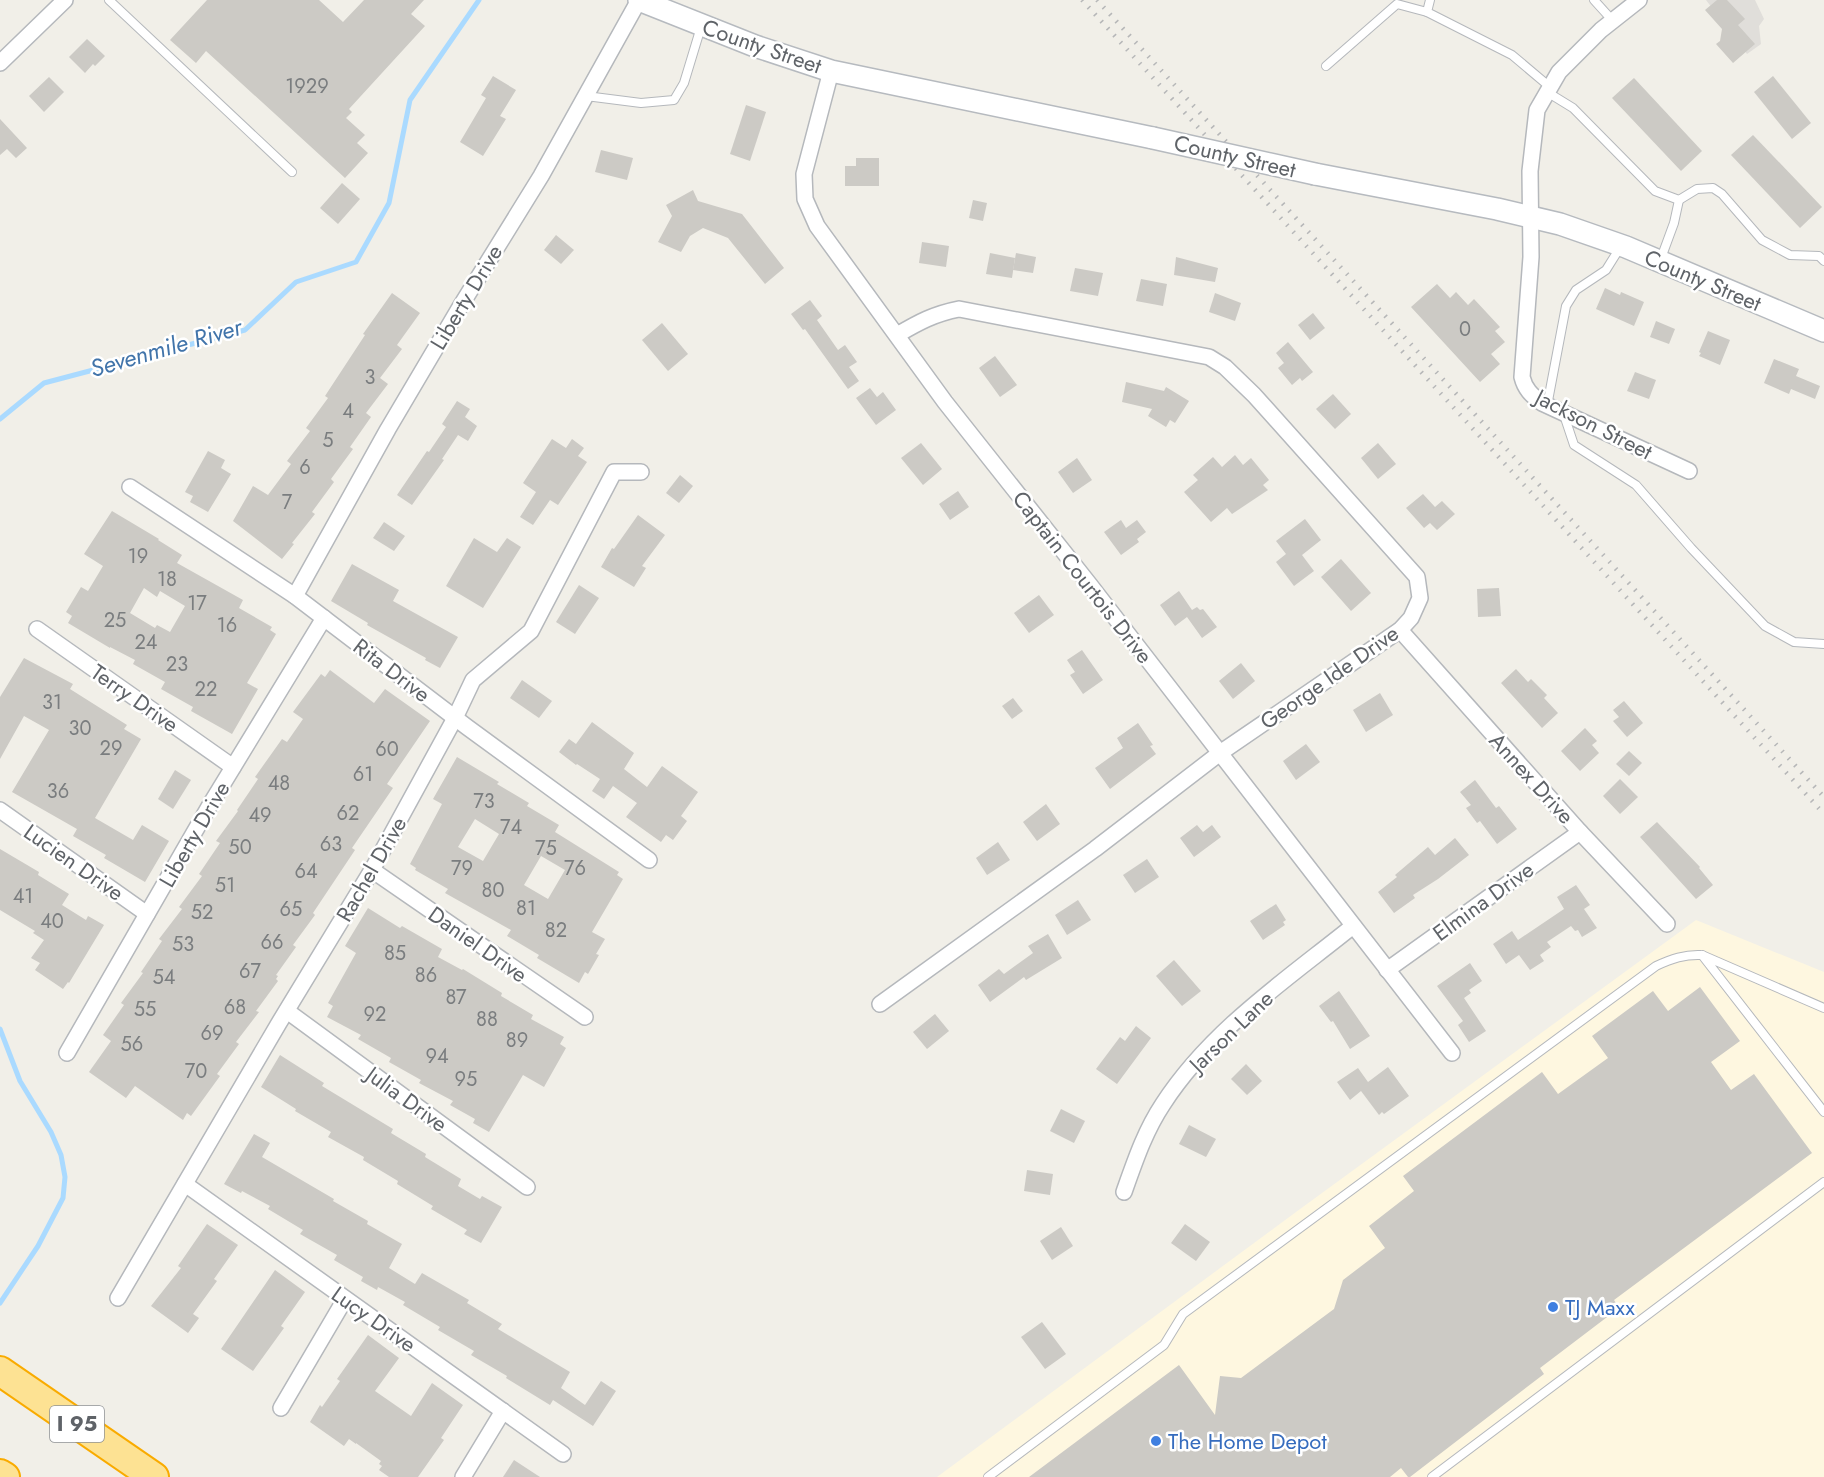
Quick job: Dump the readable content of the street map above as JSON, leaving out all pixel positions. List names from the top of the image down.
{
  "streets": {
    "highway": ["I 95"],
    "main road": ["County Street"],
    "street": [
      "Liberty Drive",
      "Jackson Street",
      "Captain Courtois Drive",
      "Rita Drive",
      "George Ide Drive",
      "Terry Drive",
      "Annex Drive",
      "Lucien Drive",
      "Rachel Drive",
      "Elmina Drive",
      "Daniel Drive",
      "Jarson Lane",
      "Julia Drive",
      "Lucy Drive"
    ]
  },
  "crossings": [
    ["County Street", "Liberty Drive"],
    ["County Street", "Jackson Street"],
    ["County Street", "Captain Courtois Drive"],
    ["Liberty Drive", "Rita Drive"],
    ["Liberty Drive", "Terry Drive"],
    ["Liberty Drive", "Lucien Drive"],
    ["Captain Courtois Drive", "George Ide Drive"],
    ["Captain Courtois Drive", "Elmina Drive"],
    ["Captain Courtois Drive", "Jarson Lane"],
    ["Rita Drive", "Rachel Drive"],
    ["George Ide Drive", "Annex Drive"],
    ["Annex Drive", "Elmina Drive"],
    ["Rachel Drive", "Daniel Drive"],
    ["Rachel Drive", "Julia Drive"],
    ["Rachel Drive", "Lucy Drive"]
  ],
  "water": ["Sevenmile River"],
  "places": ["TJ Maxx", "The Home Depot"],
  "house_numbers": [
    "1929",
    "0",
    "3",
    "4",
    "5",
    "6",
    "7",
    "19",
    "18",
    "17",
    "25",
    "16",
    "24",
    "23",
    "22",
    "31",
    "30",
    "29",
    "60",
    "61",
    "48",
    "36",
    "73",
    "62",
    "49",
    "74",
    "63",
    "50",
    "75",
    "79",
    "76",
    "64",
    "51",
    "80",
    "41",
    "81",
    "65",
    "52",
    "40",
    "82",
    "66",
    "53",
    "85",
    "67",
    "86",
    "54",
    "87",
    "68",
    "55",
    "92",
    "88",
    "69",
    "89",
    "56",
    "94",
    "70",
    "95"
  ]
}
